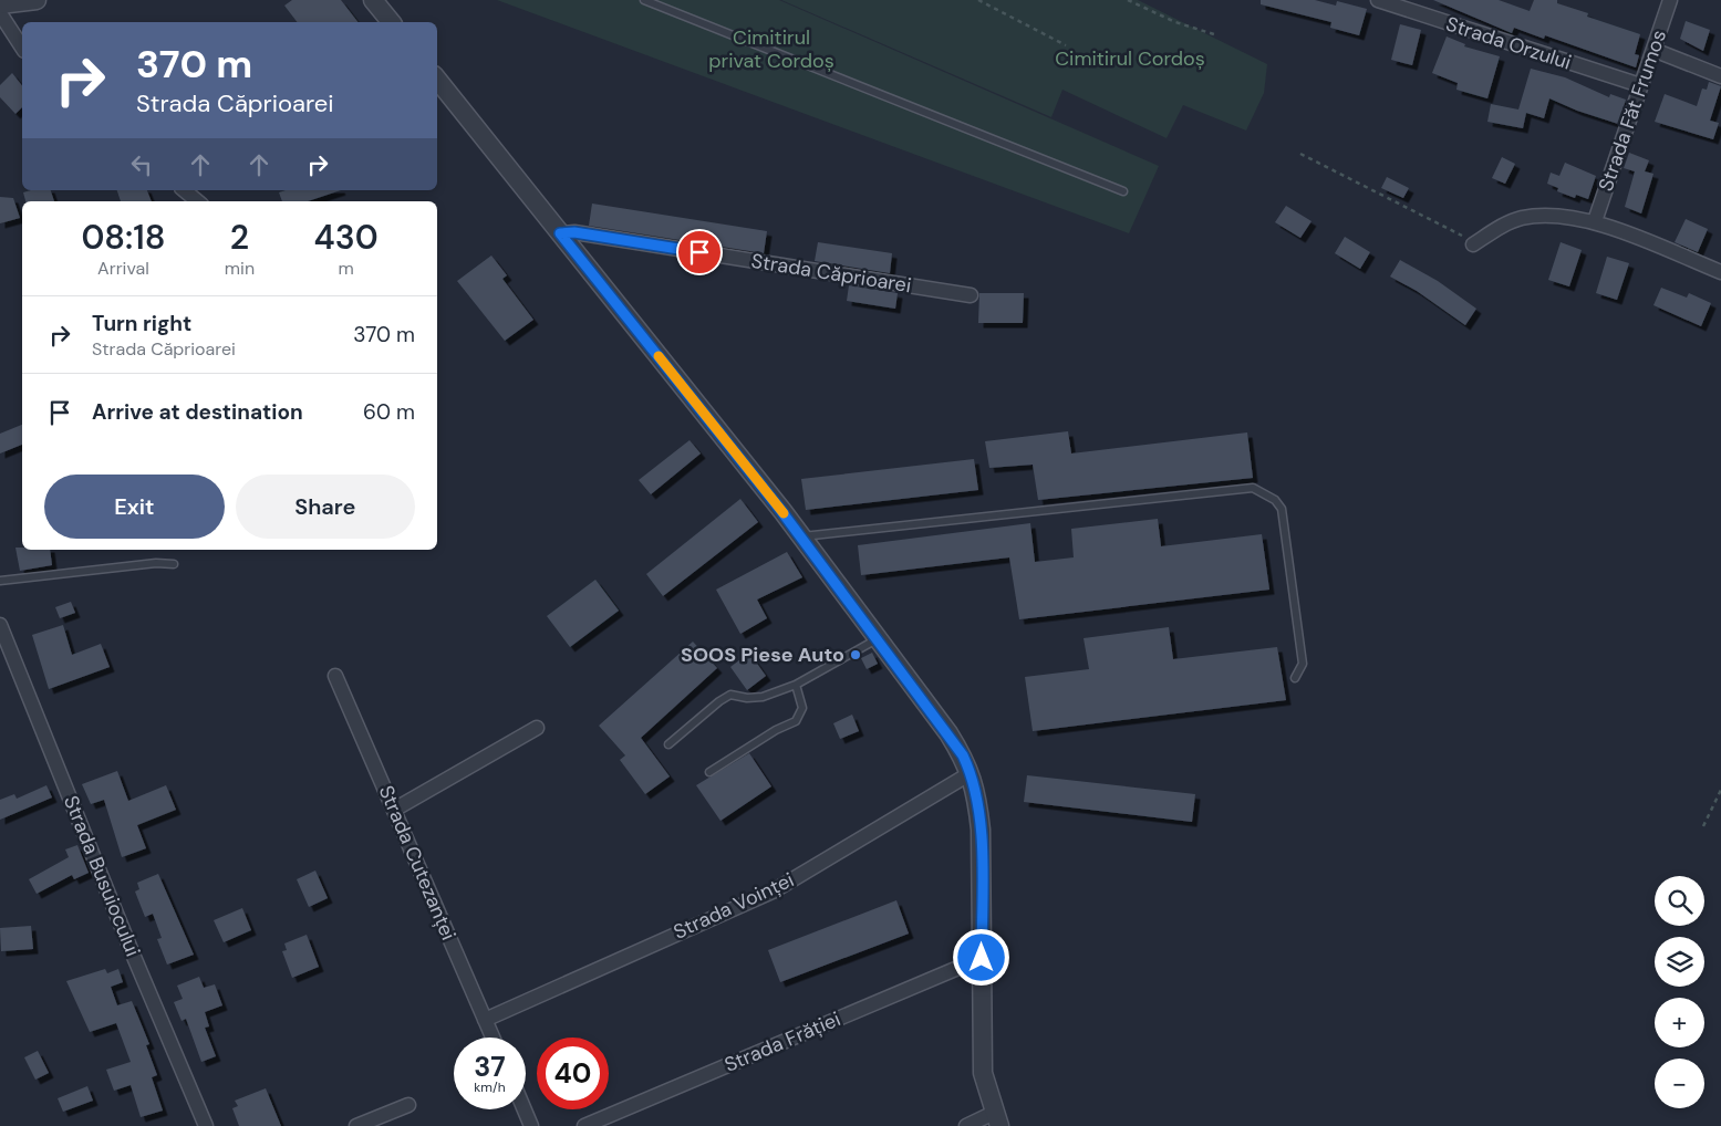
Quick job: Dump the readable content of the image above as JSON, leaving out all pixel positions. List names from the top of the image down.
{
  "streets": {
    "street": [
      "Strada Orzului",
      "Strada Făt Frumos",
      "Strada Căprioarei",
      "Strada Cutezanței",
      "Strada Busuiocului",
      "Strada Voinței",
      "Strada Frăției"
    ]
  },
  "crossings": [
    ["Strada Orzului", "Strada Făt Frumos"],
    ["Strada Cutezanței", "Strada Voinței"]
  ],
  "parks": ["Cimitirul privat Cordoș", "Cimitirul Cordoș"],
  "places": ["SOOS Piese Auto"],
  "page": {
    "turn": ["370 m", "Strada Căprioarei"],
    "eta": [
      "08:18",
      "Arrival",
      "2",
      "min",
      "430",
      "m"
    ],
    "list": [
      {
        "name": "Turn right",
        "note": "Strada Căprioarei",
        "value": "370 m"
      },
      {
        "name": "Arrive at destination",
        "value": "60 m"
      }
    ],
    "buttons": ["Exit", "Share"],
    "map_buttons": ["+", "−"],
    "speed": "37 km/h",
    "limit": "40"
  }
}
